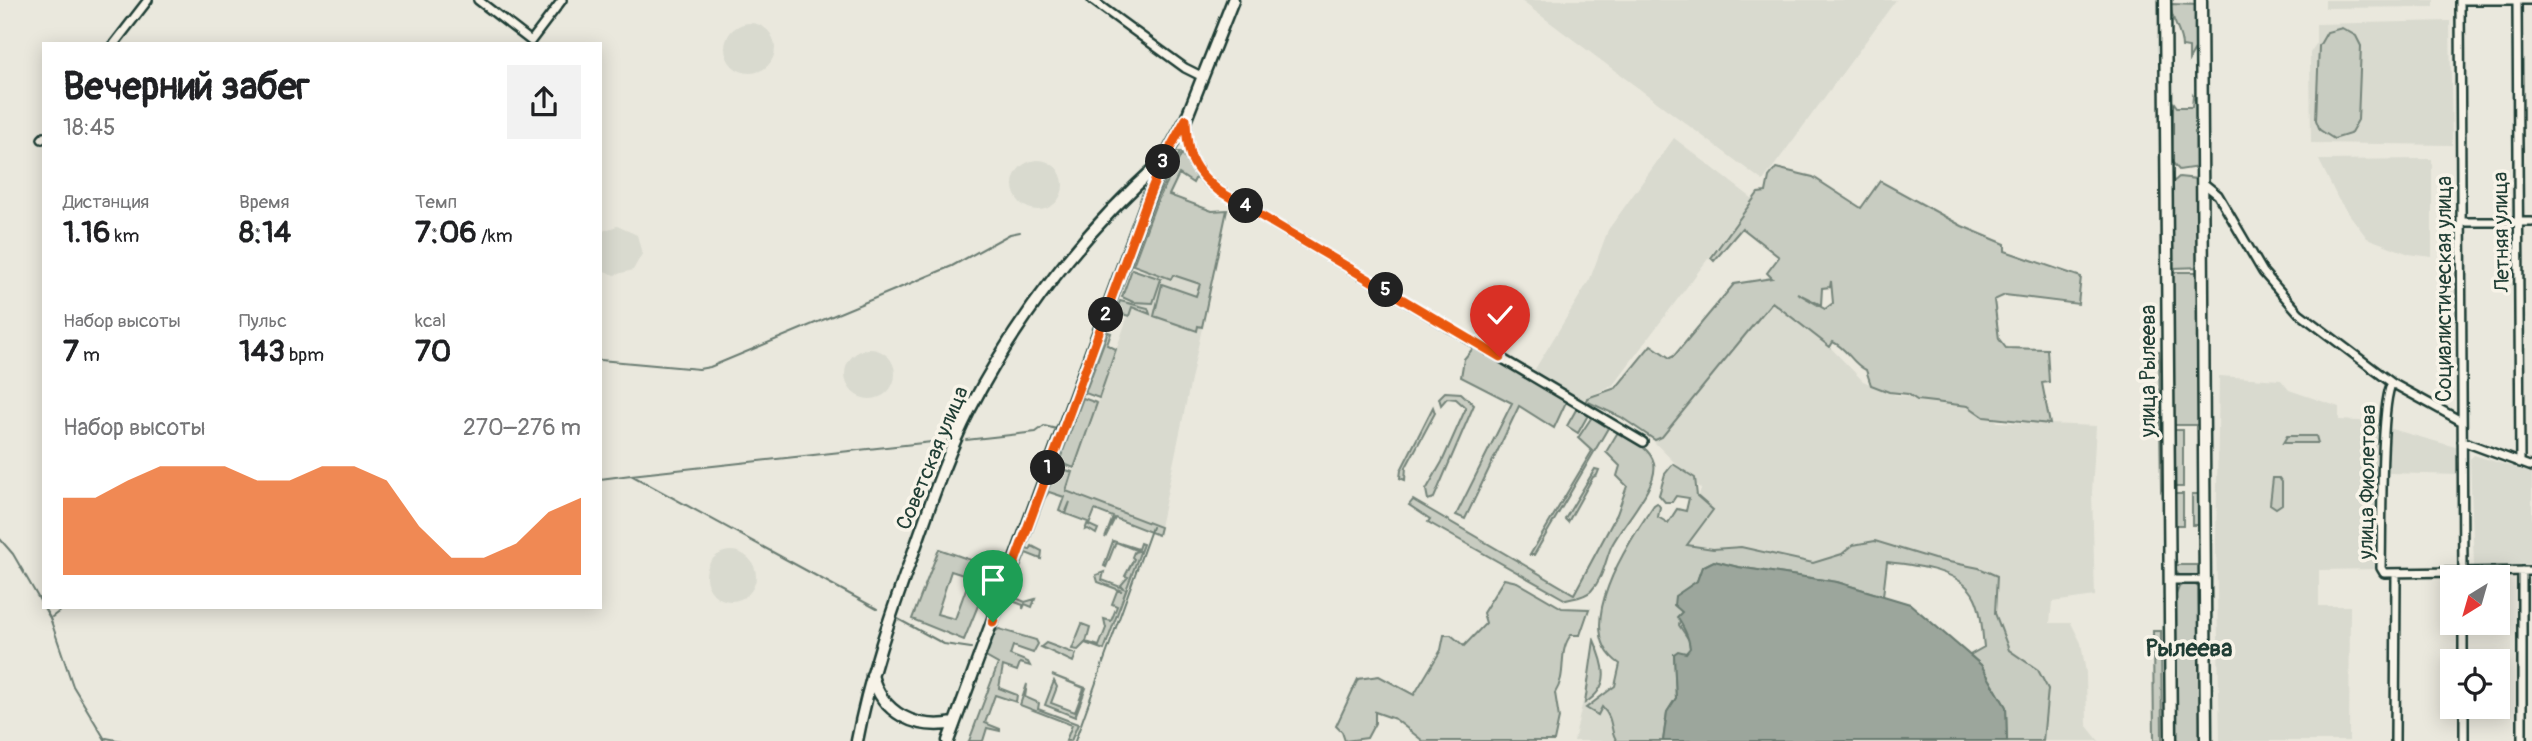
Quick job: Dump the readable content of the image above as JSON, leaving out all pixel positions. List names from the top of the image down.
{
  "streets": {
    "main road": ["улица Рылеева", "Советская улица"],
    "street": ["Летняя улица", "Социалистическая улица", "улица Фиолетова"]
  },
  "districts": ["Рылеева"],
  "north": "bottom left",
  "page": {
    "heading": ["Вечерний забег", "18:45"],
    "pins": [
      "3",
      "4",
      "5",
      "2",
      "1"
    ],
    "stats": [
      ["Дистанция", "1.16 km"],
      ["Время", "8:14"],
      ["Темп", "7:06 /km"],
      ["Набор высоты", "7 m"],
      ["Пульс", "143 bpm"],
      ["kcal", "70"]
    ],
    "chart": ["Набор высоты", "270–276 m"]
  }
}
